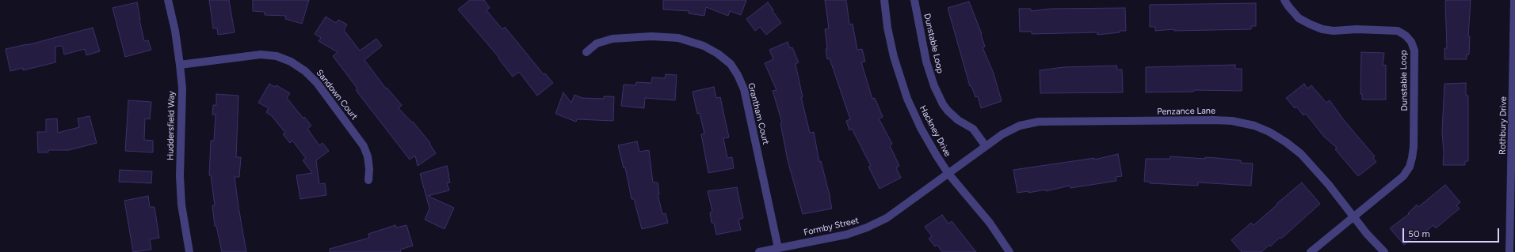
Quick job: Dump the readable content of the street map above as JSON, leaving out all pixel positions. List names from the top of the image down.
{
  "streets": {
    "street": [
      "Dunstable Loop",
      "Sandown Court",
      "Penzance Lane",
      "Grantham Court",
      "Huddersfield Way",
      "Rothbury Drive",
      "Hackney Drive",
      "Formby Street"
    ]
  },
  "crossings": [
    ["Dunstable Loop", "Penzance Lane"],
    ["Sandown Court", "Huddersfield Way"],
    ["Penzance Lane", "Hackney Drive"],
    ["Penzance Lane", "Formby Street"],
    ["Grantham Court", "Formby Street"],
    ["Hackney Drive", "Formby Street"]
  ],
  "scale_bar": "50 m"
}
